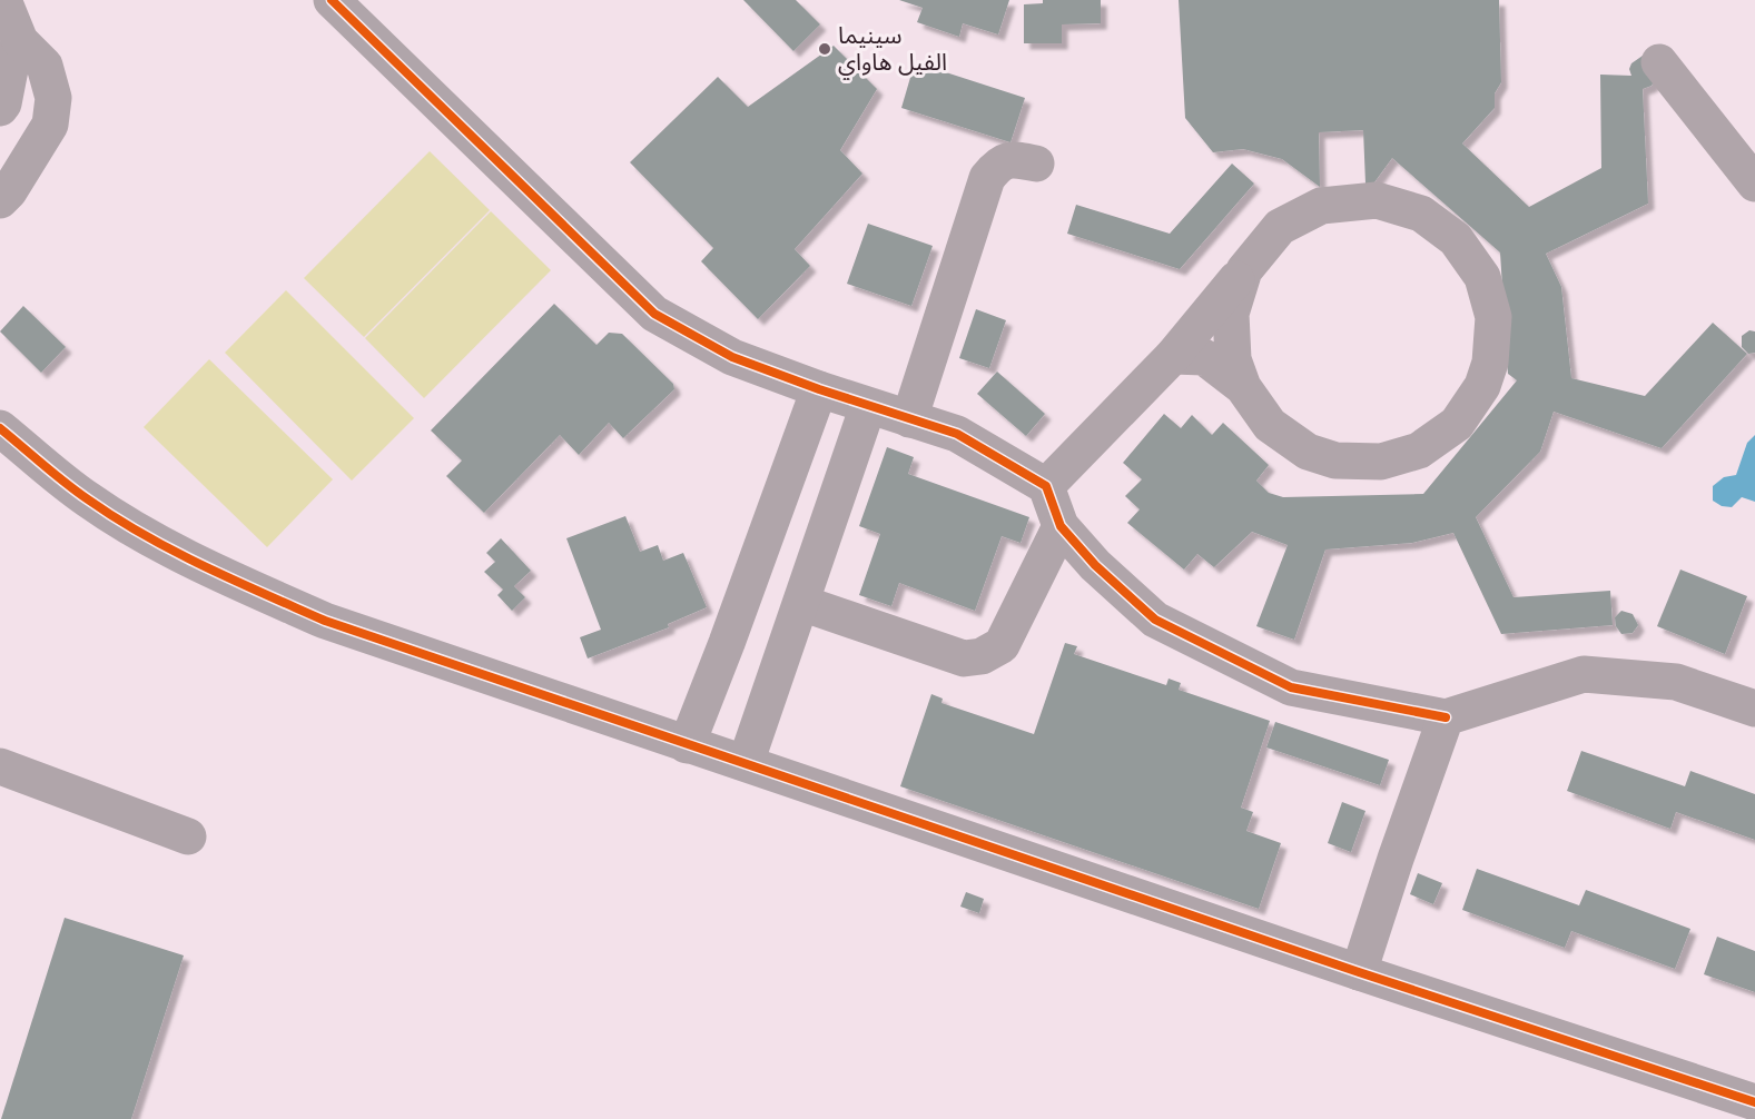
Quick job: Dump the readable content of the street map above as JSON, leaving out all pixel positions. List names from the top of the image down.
{
  "places": ["سينيما الفيل هاواي"]
}
